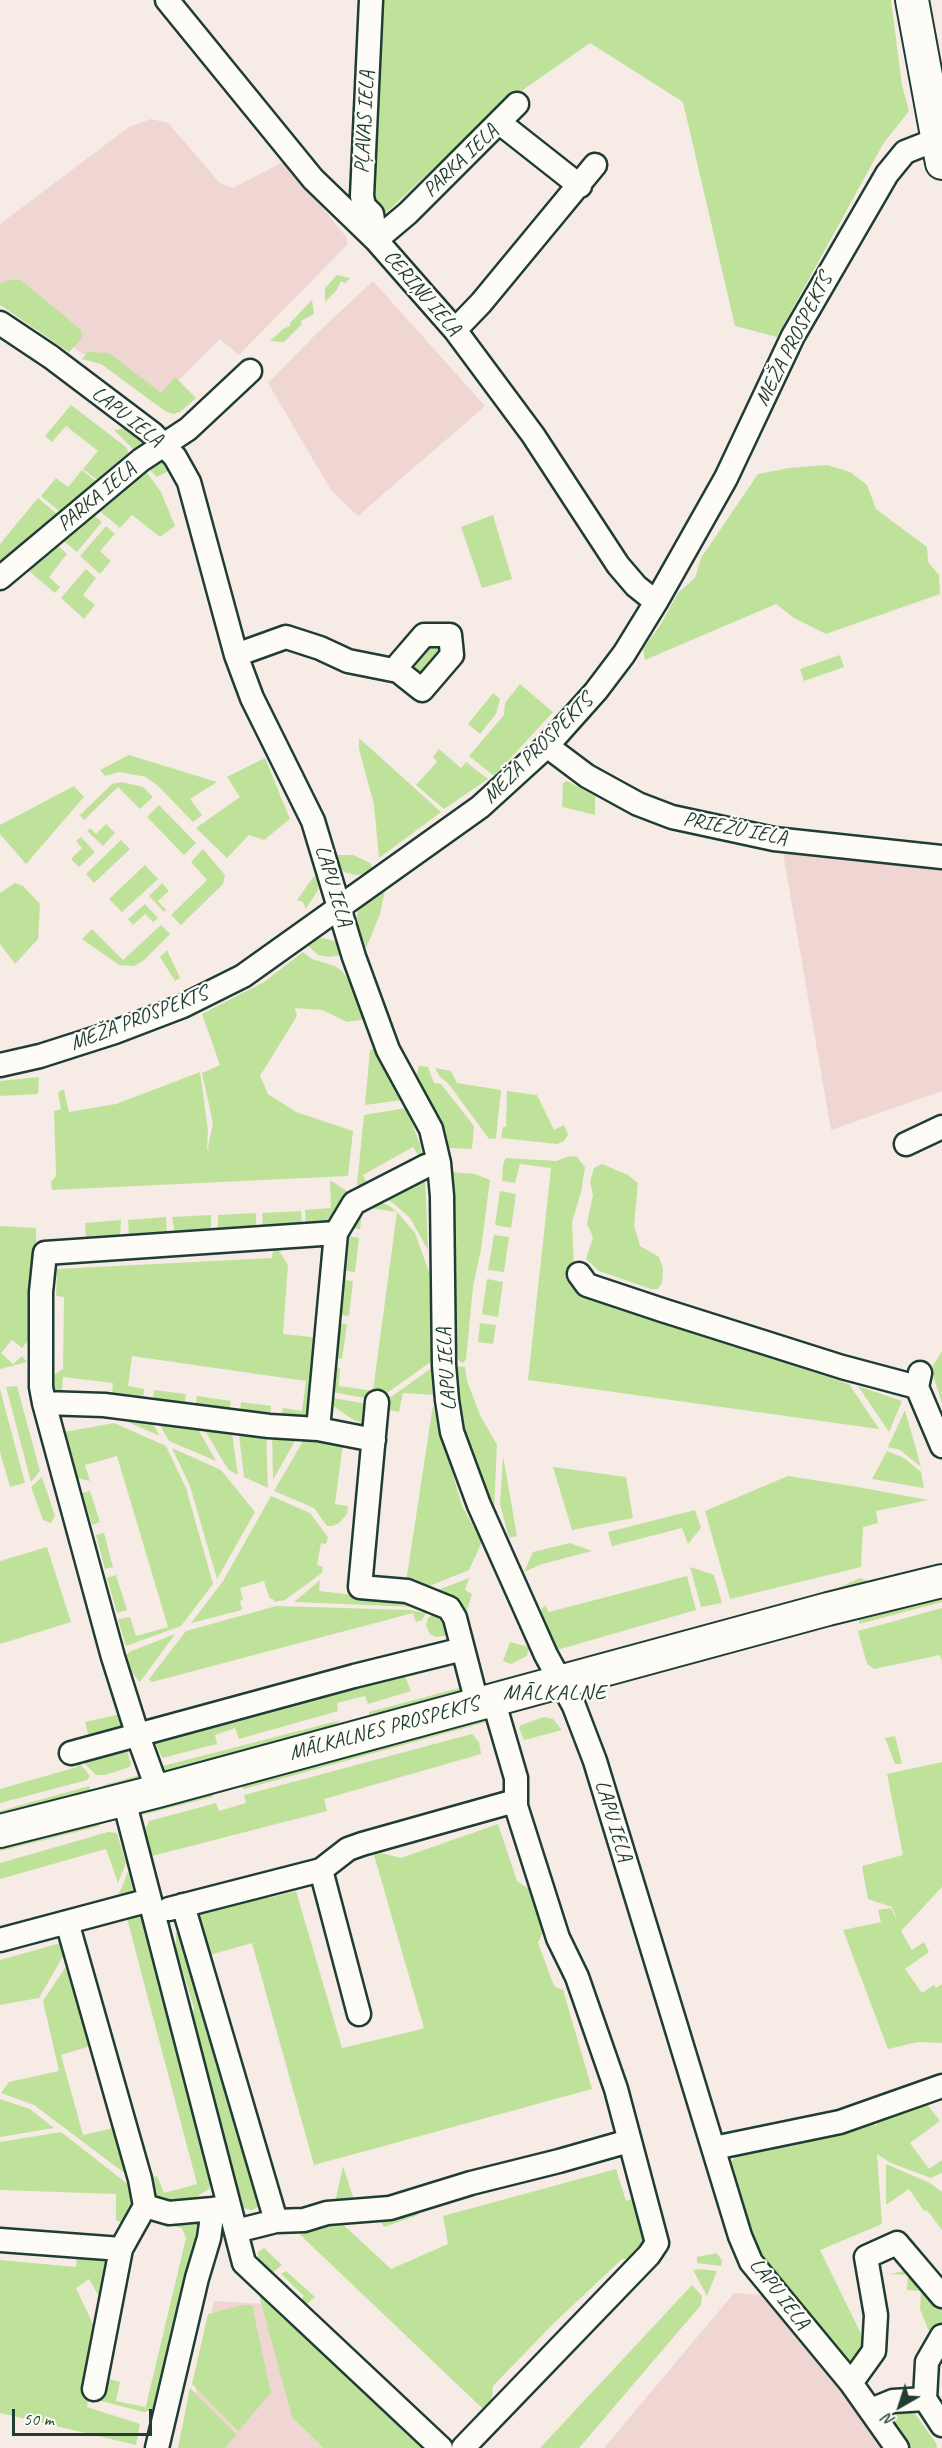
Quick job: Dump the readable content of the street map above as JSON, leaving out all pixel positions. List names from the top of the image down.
{
  "streets": {
    "main road": ["MĀLKALNES PROSPEKTS"],
    "street": [
      "PĻAVAS IELA",
      "PARKA IELA",
      "CERIŅU IELA",
      "MEŽA PROSPEKTS",
      "LAPU IELA",
      "PRIEŽU IELA"
    ]
  },
  "crossings": [
    ["PĻAVAS IELA", "PARKA IELA"],
    ["PĻAVAS IELA", "CERIŅU IELA"],
    ["PARKA IELA", "CERIŅU IELA"],
    ["PARKA IELA", "LAPU IELA"],
    ["CERIŅU IELA", "MEŽA PROSPEKTS"],
    ["MEŽA PROSPEKTS", "LAPU IELA"],
    ["MEŽA PROSPEKTS", "PRIEŽU IELA"],
    ["LAPU IELA", "MĀLKALNES PROSPEKTS"]
  ],
  "districts": ["MĀLKALNE"],
  "scale_bar": "50 m",
  "north": "bottom left"
}
